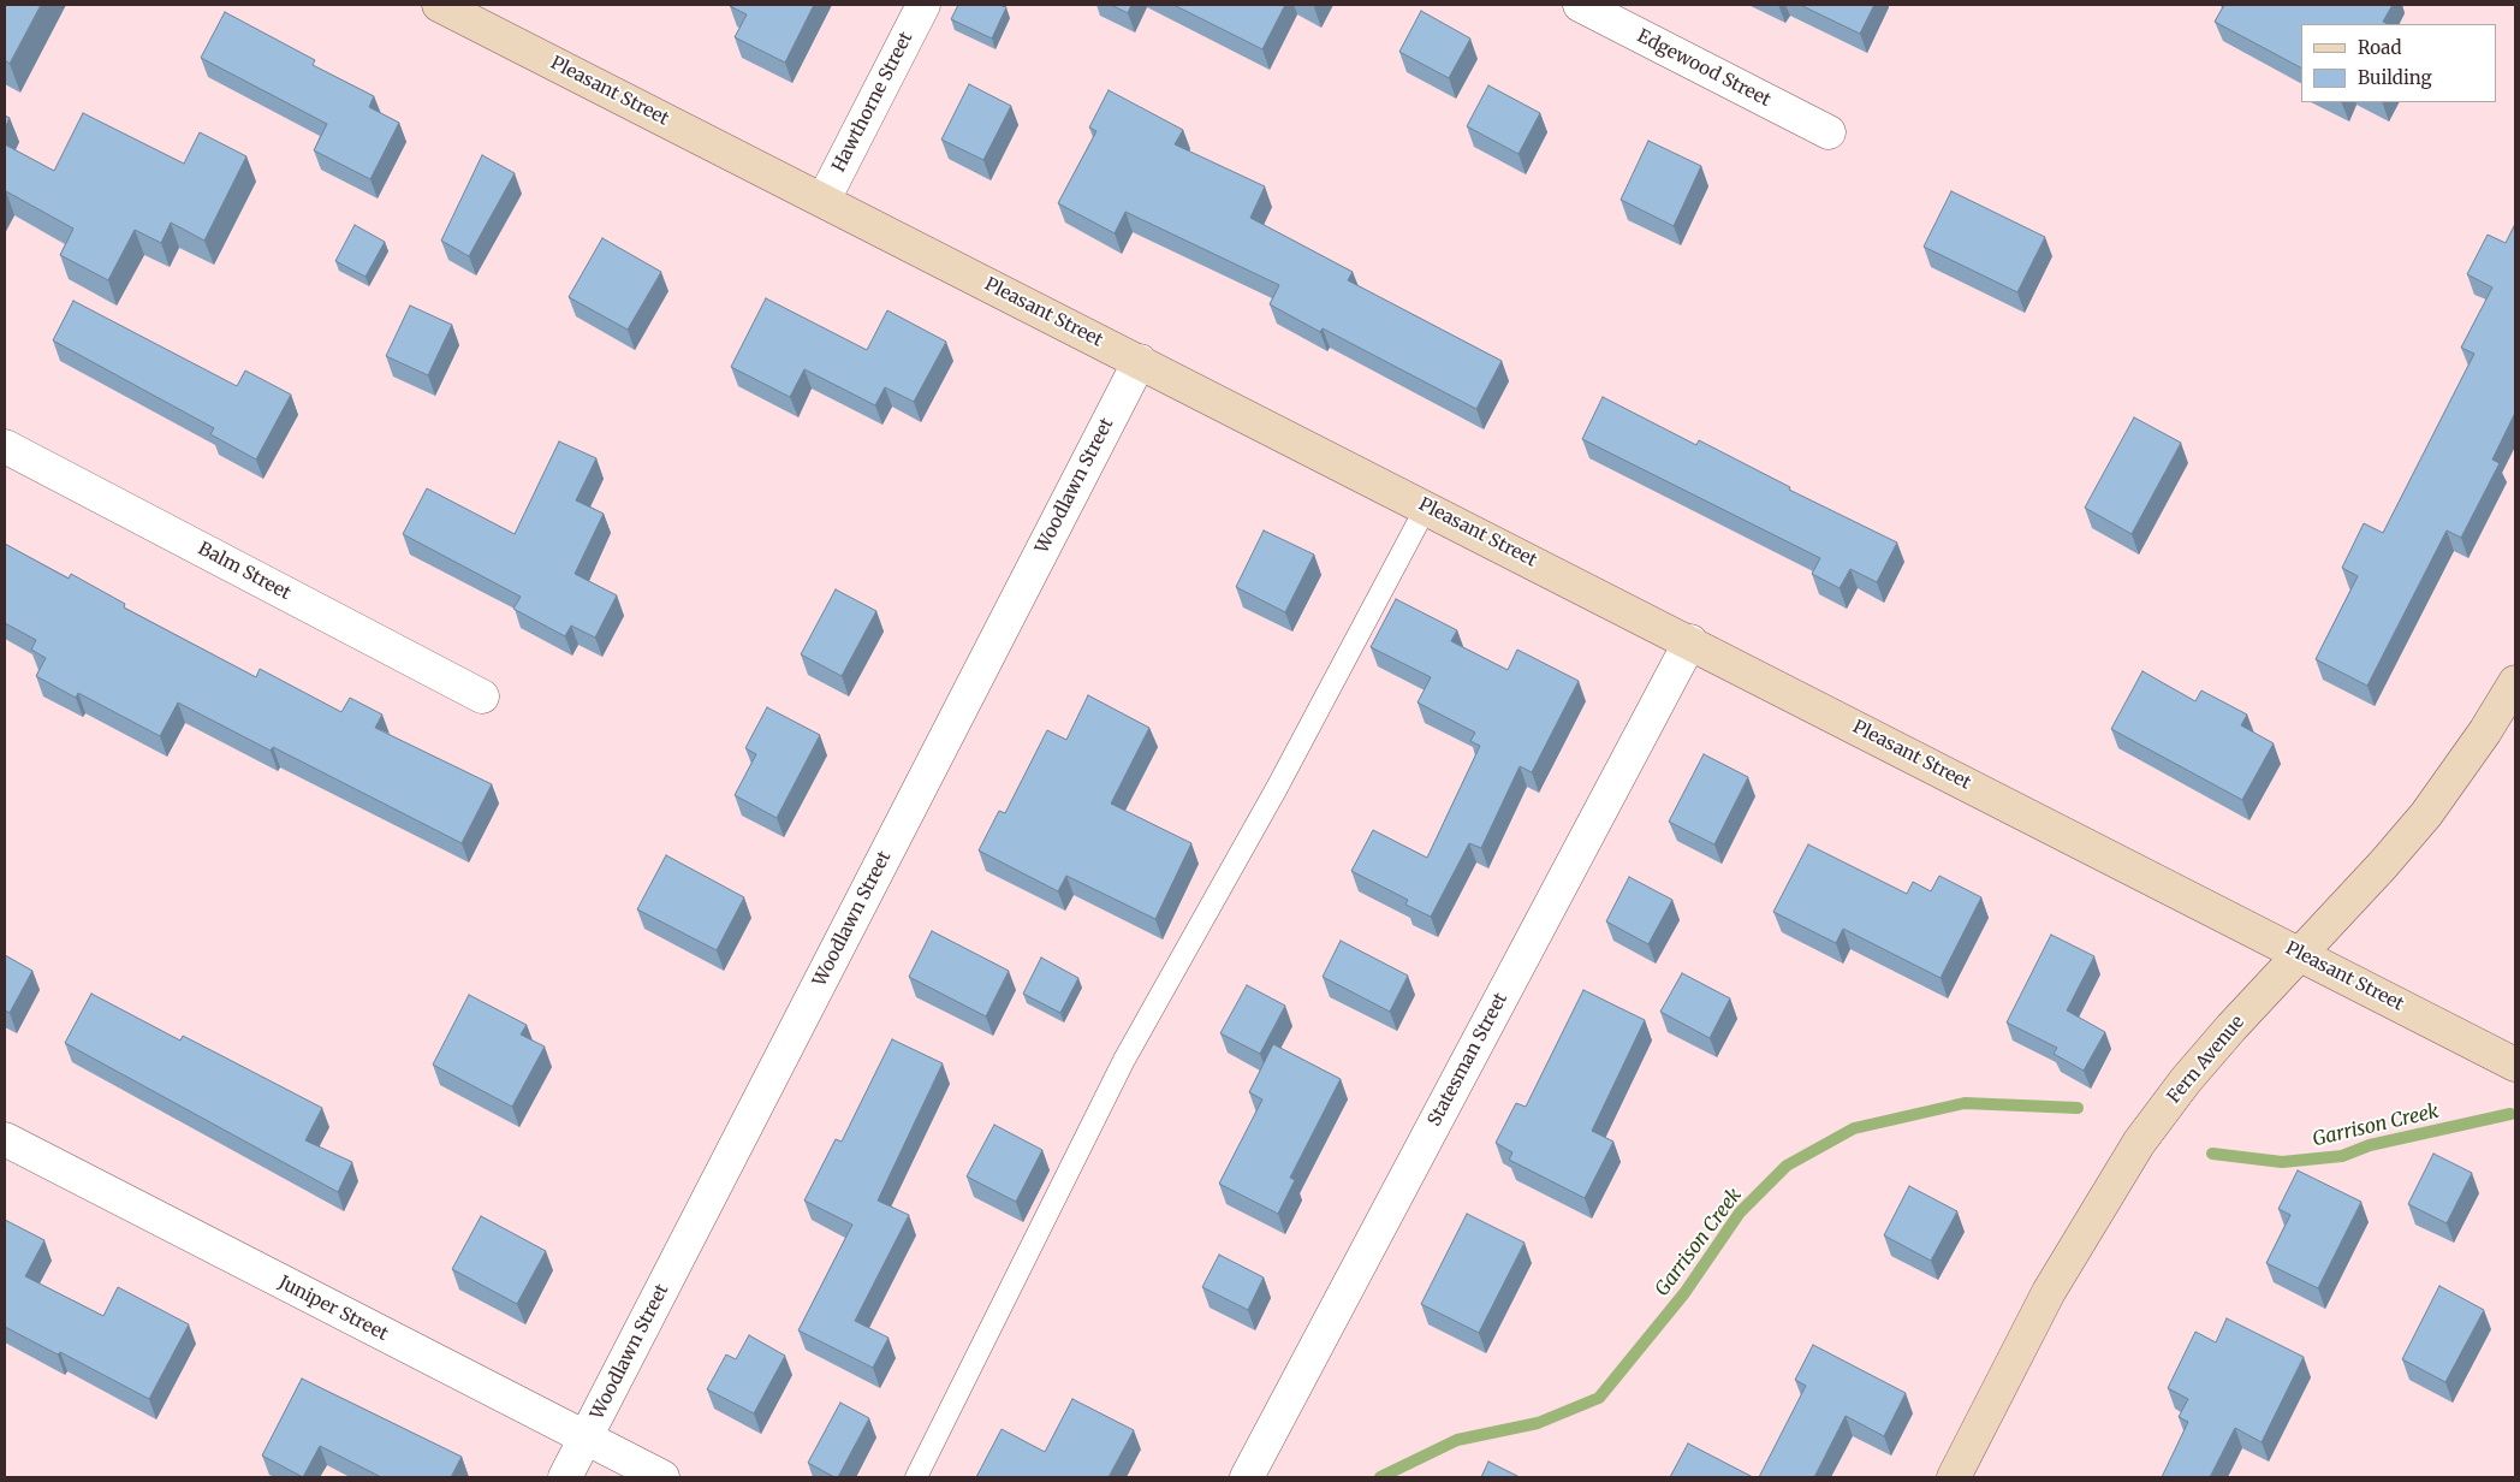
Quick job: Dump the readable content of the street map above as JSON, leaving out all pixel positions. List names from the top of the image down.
{
  "streets": {
    "street": [
      "Edgewood Street",
      "Pleasant Street",
      "Hawthorne Street",
      "Woodlawn Street",
      "Balm Street",
      "Statesman Street",
      "Fern Avenue",
      "Juniper Street"
    ]
  },
  "crossings": [
    ["Pleasant Street", "Hawthorne Street"],
    ["Pleasant Street", "Woodlawn Street"],
    ["Pleasant Street", "Statesman Street"],
    ["Pleasant Street", "Fern Avenue"],
    ["Woodlawn Street", "Juniper Street"]
  ],
  "water": ["Garrison Creek"],
  "legend": ["Road", "Building"]
}
